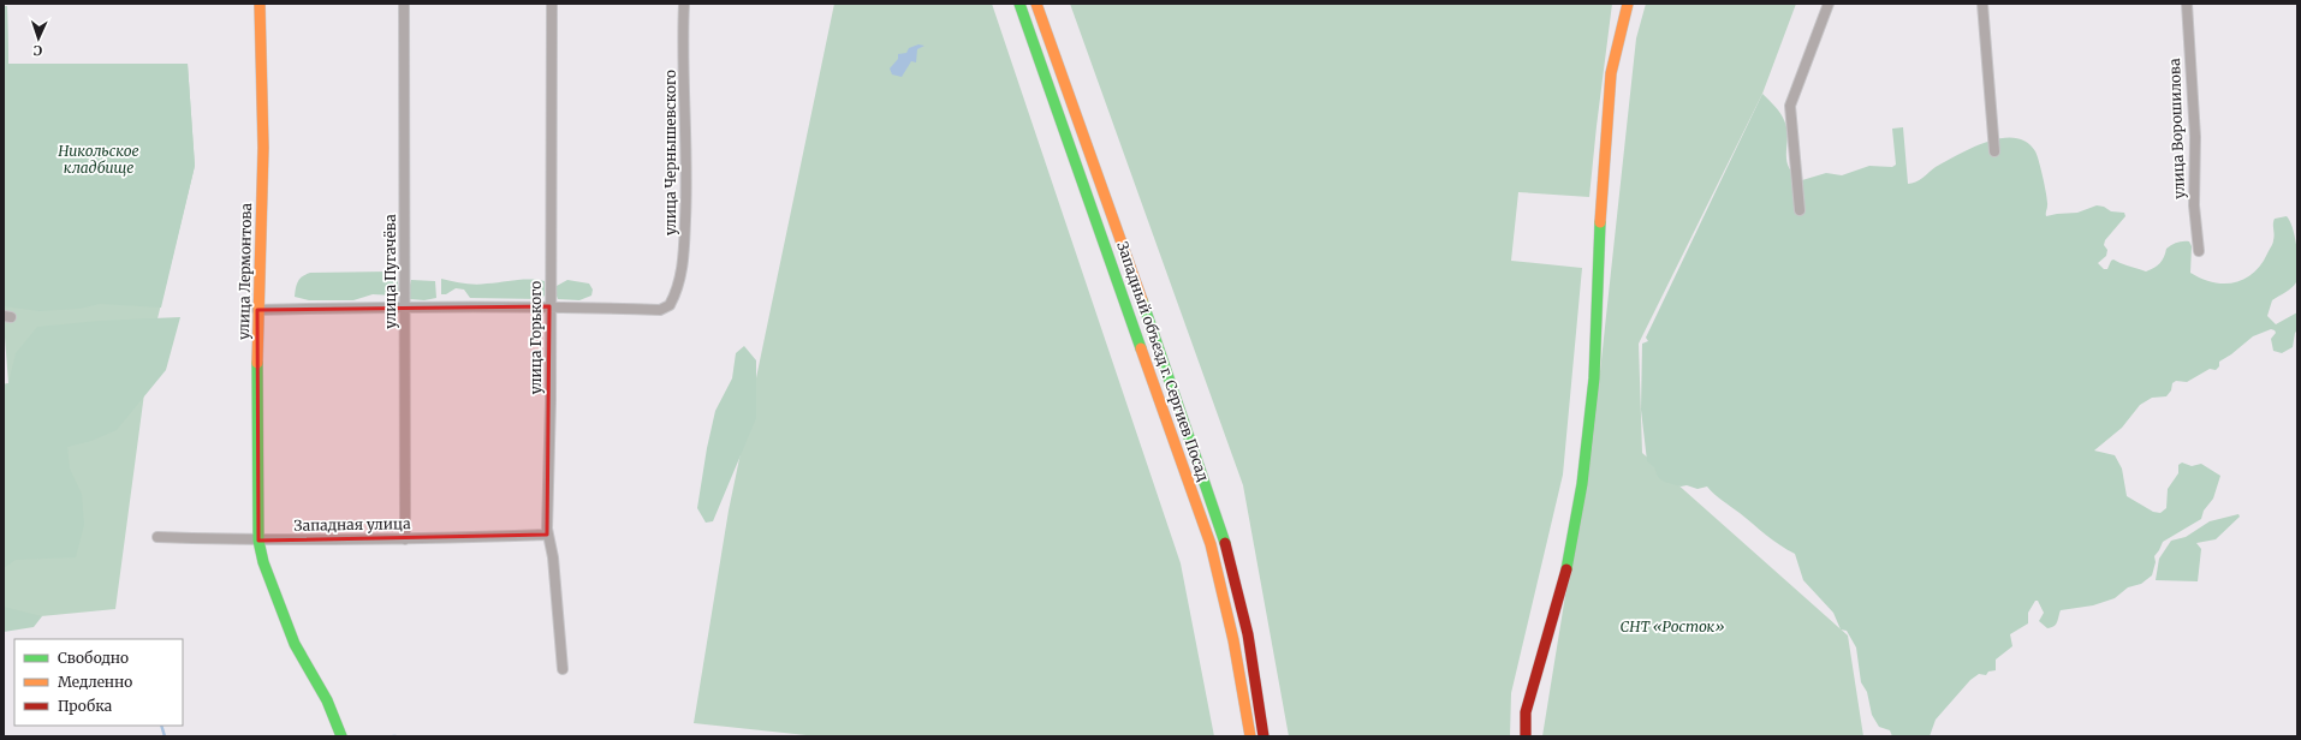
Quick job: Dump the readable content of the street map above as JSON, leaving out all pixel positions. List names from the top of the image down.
{
  "streets": {
    "main road": ["улица Лермонтова", "Западный объезд г. Сергиев Посад"],
    "street": [
      "улица Ворошилова",
      "улица Чернышевского",
      "улица Пугачёва",
      "улица Горького",
      "Западная улица"
    ]
  },
  "crossings": [
    ["улица Чернышевского", "улица Горького"],
    ["улица Лермонтова", "Западная улица"],
    ["улица Пугачёва", "Западная улица"],
    ["улица Горького", "Западная улица"]
  ],
  "parks": ["Никольское кладбище", "СНТ «Росток»"],
  "legend": ["Свободно", "Медленно", "Пробка"],
  "north": "bottom"
}
